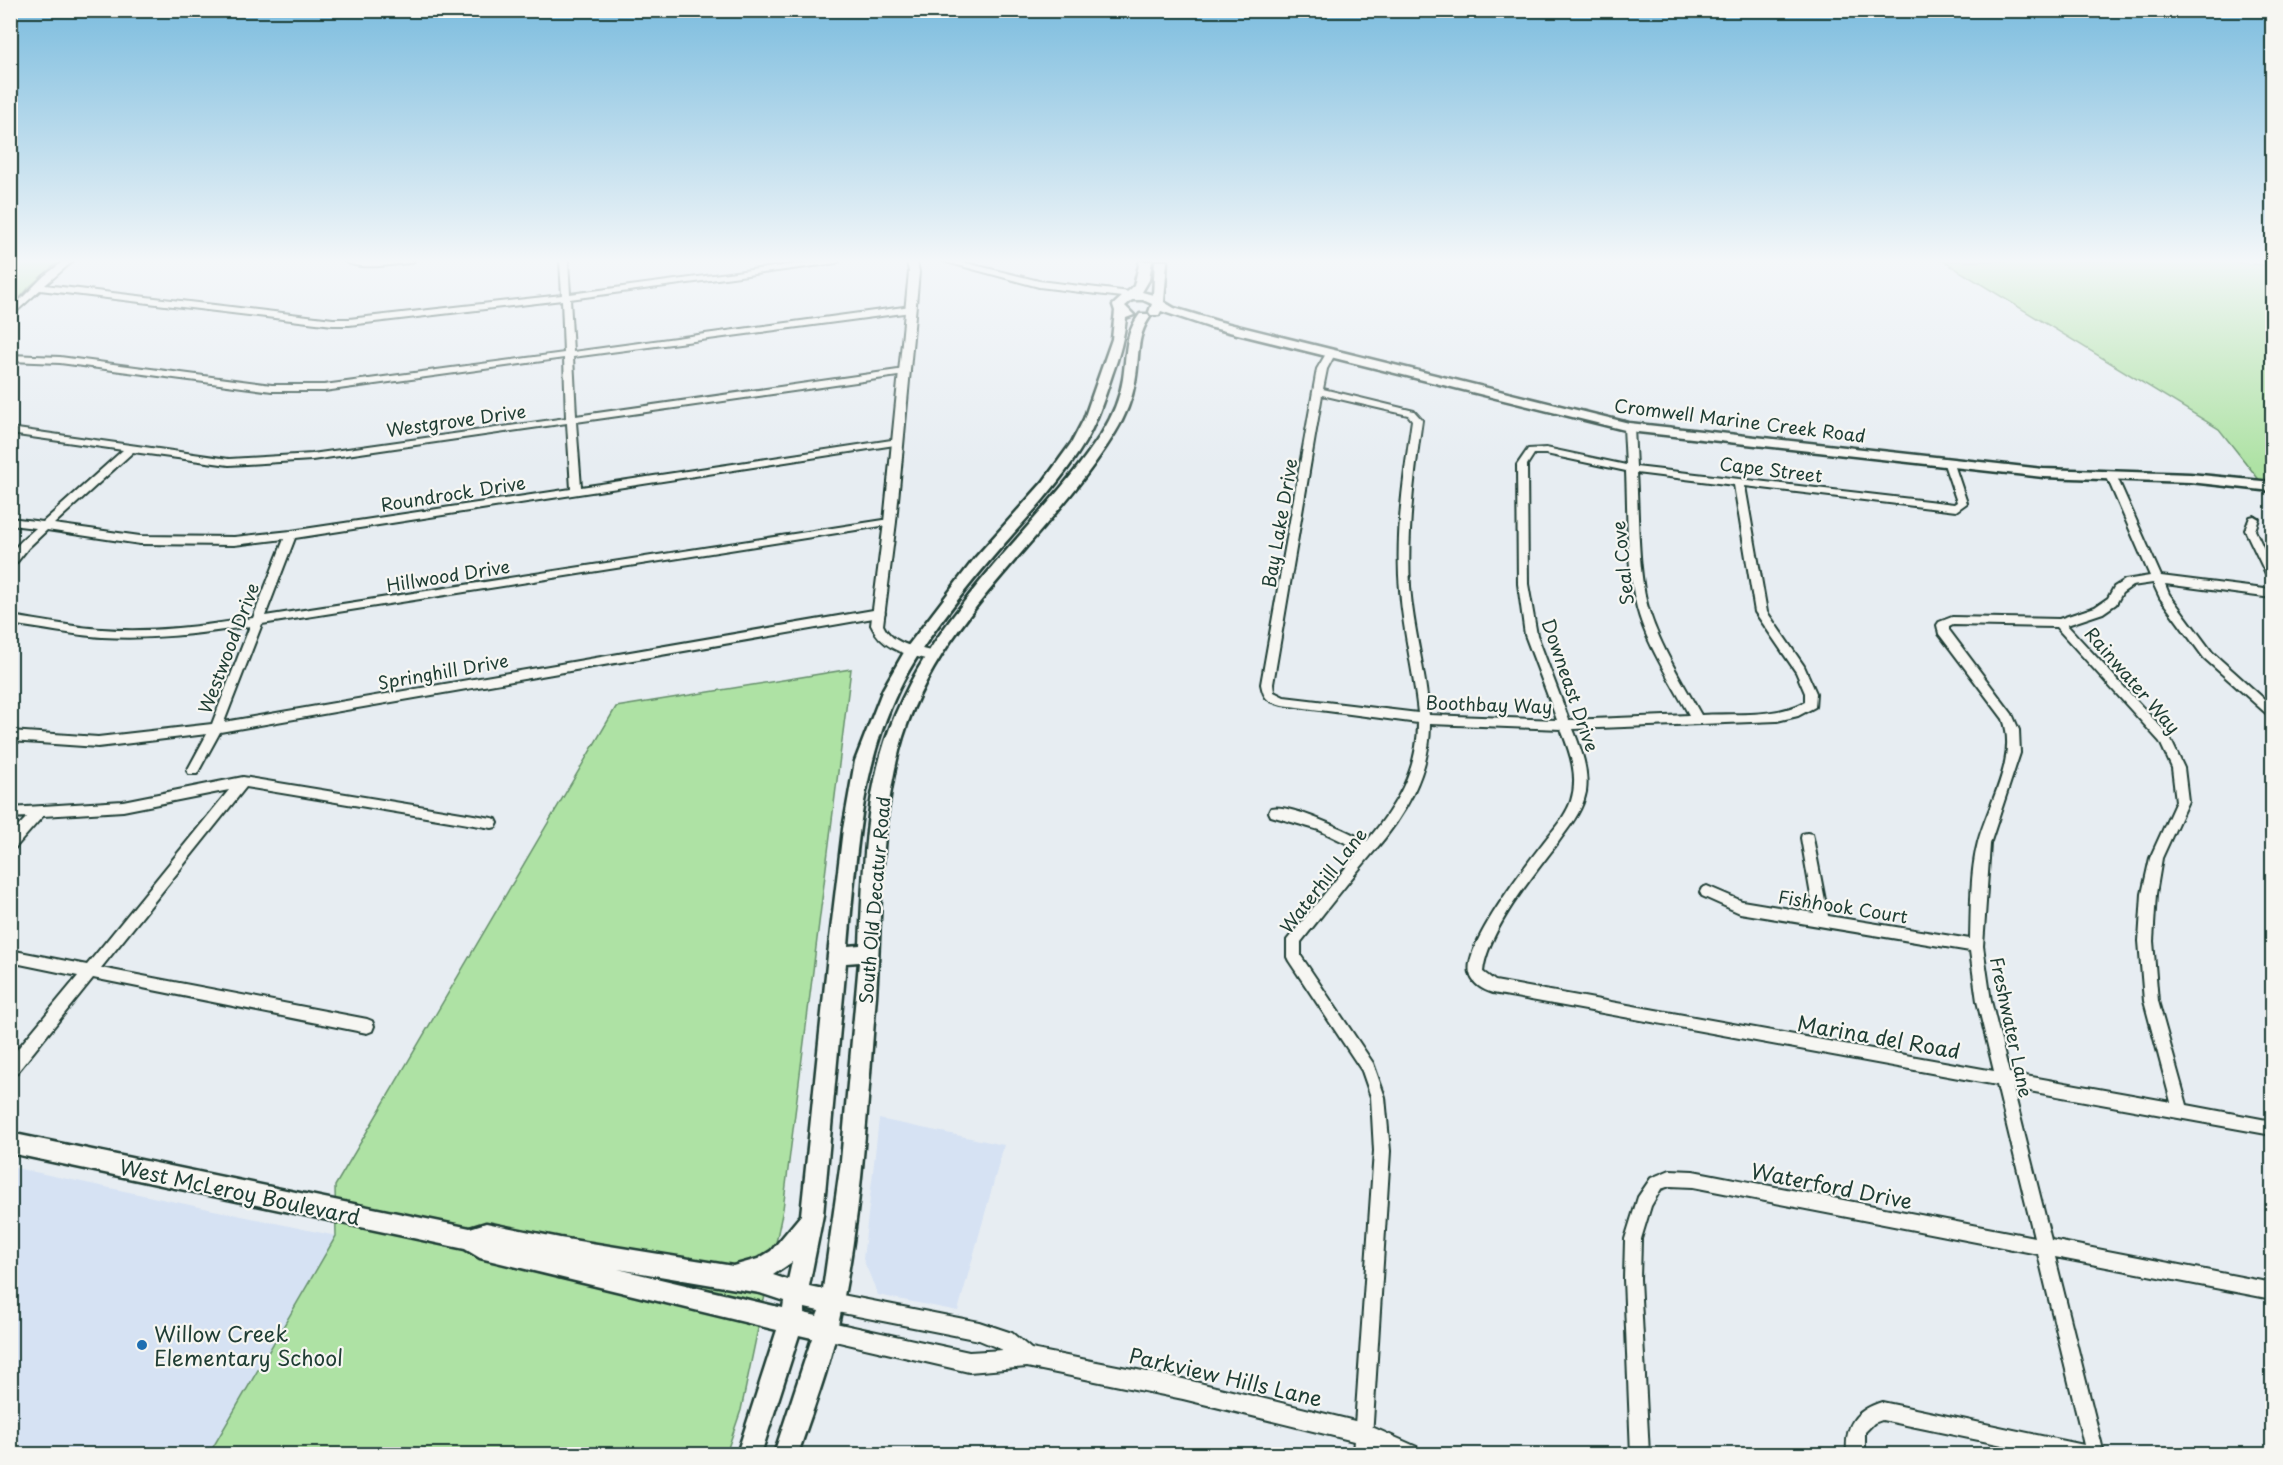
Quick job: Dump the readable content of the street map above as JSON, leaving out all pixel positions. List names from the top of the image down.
{
  "streets": {
    "main road": ["Cromwell Marine Creek Road", "South Old Decatur Road", "West McLeroy Boulevard"],
    "street": [
      "Westgrove Drive",
      "Cape Street",
      "Roundrock Drive",
      "Bay Lake Drive",
      "Seal Cove",
      "Hillwood Drive",
      "Westwood Drive",
      "Springhill Drive",
      "Rainwater Way",
      "Downeast Drive",
      "Boothbay Way",
      "Waterhill Lane",
      "Fishhook Court",
      "Freshwater Lane",
      "Marina del Road",
      "Waterford Drive",
      "Parkview Hills Lane"
    ]
  },
  "crossings": [
    ["Cromwell Marine Creek Road", "Cape Street"],
    ["Cromwell Marine Creek Road", "Bay Lake Drive"],
    ["Cromwell Marine Creek Road", "Seal Cove"],
    ["Cape Street", "Seal Cove"],
    ["Cape Street", "Downeast Drive"],
    ["Cape Street", "Boothbay Way"],
    ["Roundrock Drive", "Westwood Drive"],
    ["Bay Lake Drive", "Boothbay Way"],
    ["Bay Lake Drive", "Waterhill Lane"],
    ["Seal Cove", "Boothbay Way"],
    ["Hillwood Drive", "Westwood Drive"],
    ["Westwood Drive", "Springhill Drive"],
    ["Rainwater Way", "Freshwater Lane"],
    ["Rainwater Way", "Marina del Road"],
    ["Downeast Drive", "Boothbay Way"],
    ["Downeast Drive", "Marina del Road"],
    ["Boothbay Way", "Waterhill Lane"],
    ["Waterhill Lane", "Parkview Hills Lane"],
    ["South Old Decatur Road", "West McLeroy Boulevard"],
    ["South Old Decatur Road", "Parkview Hills Lane"],
    ["Fishhook Court", "Freshwater Lane"],
    ["Freshwater Lane", "Marina del Road"],
    ["Freshwater Lane", "Waterford Drive"],
    ["West McLeroy Boulevard", "Parkview Hills Lane"]
  ],
  "places": ["Willow Creek Elementary School"]
}
